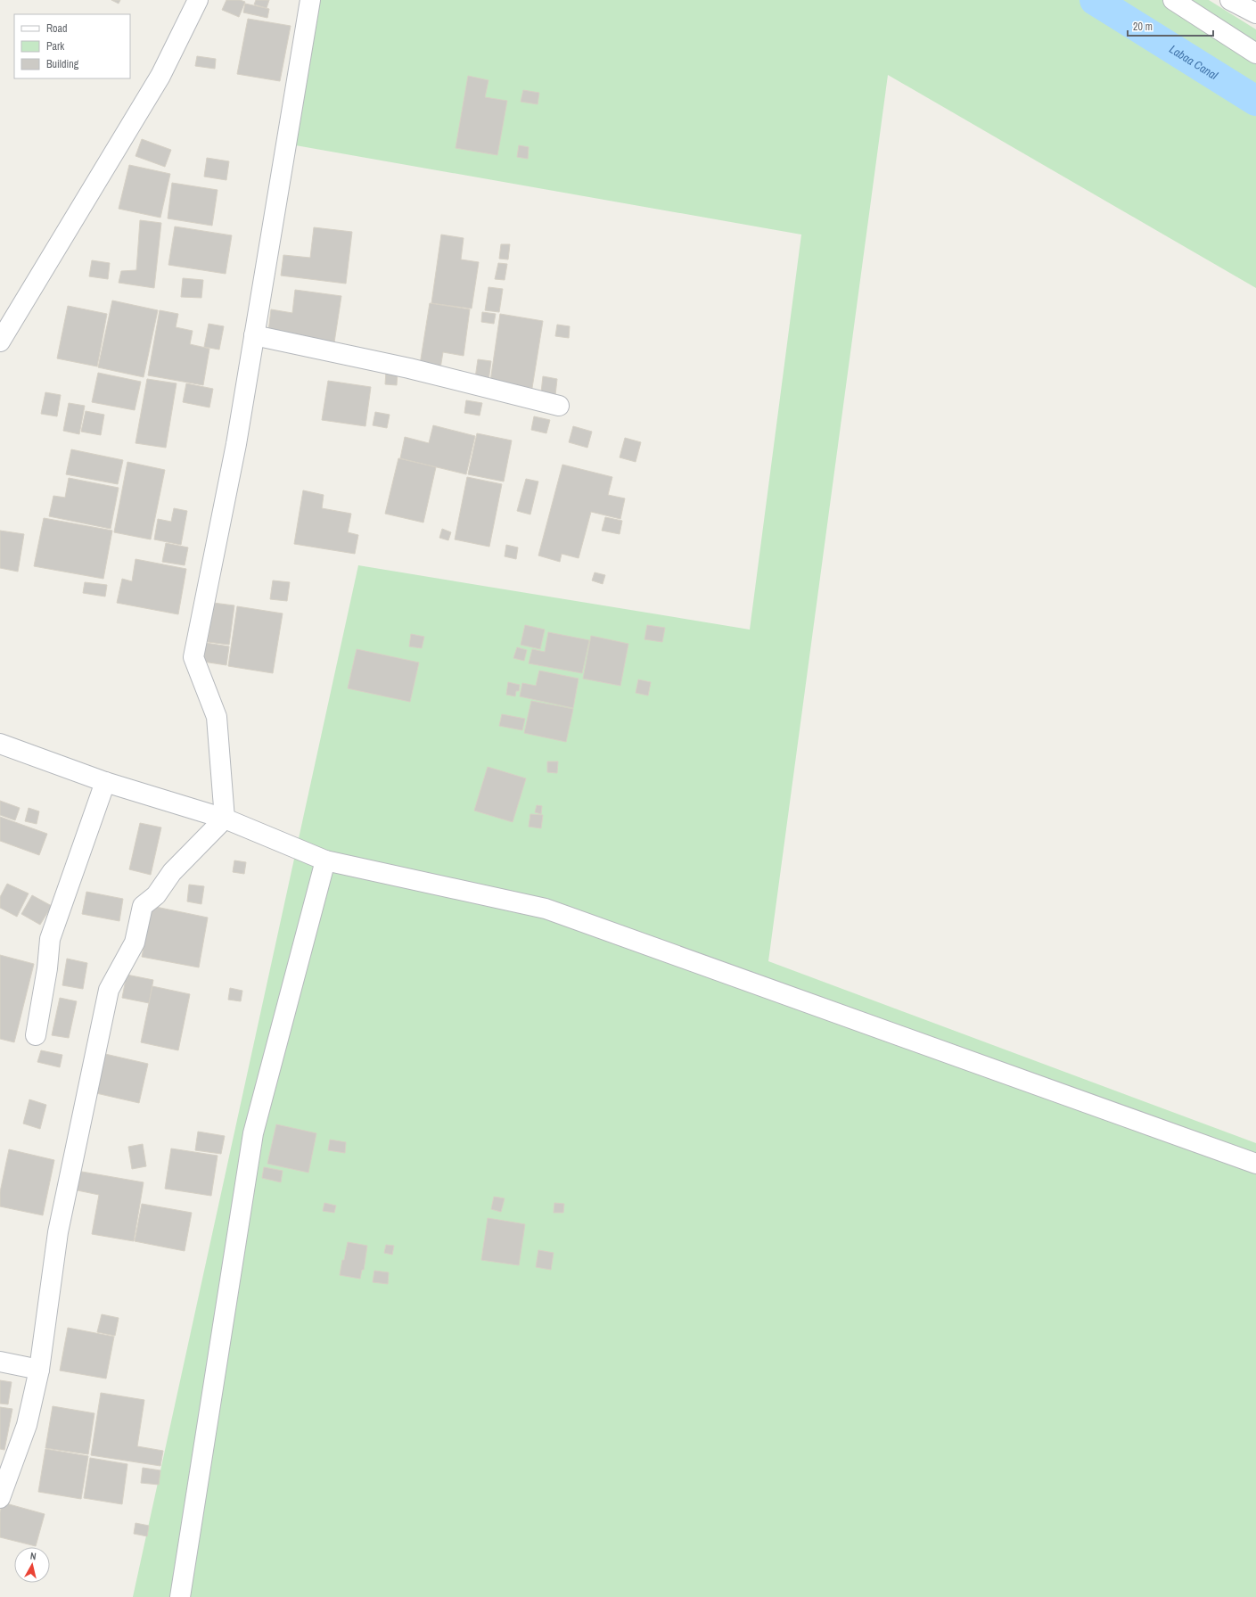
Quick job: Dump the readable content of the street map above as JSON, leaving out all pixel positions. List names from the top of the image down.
{
  "water": ["Labaa Canal"],
  "legend": ["Road", "Park", "Building"],
  "scale_bar": "20 m",
  "north": "top"
}
